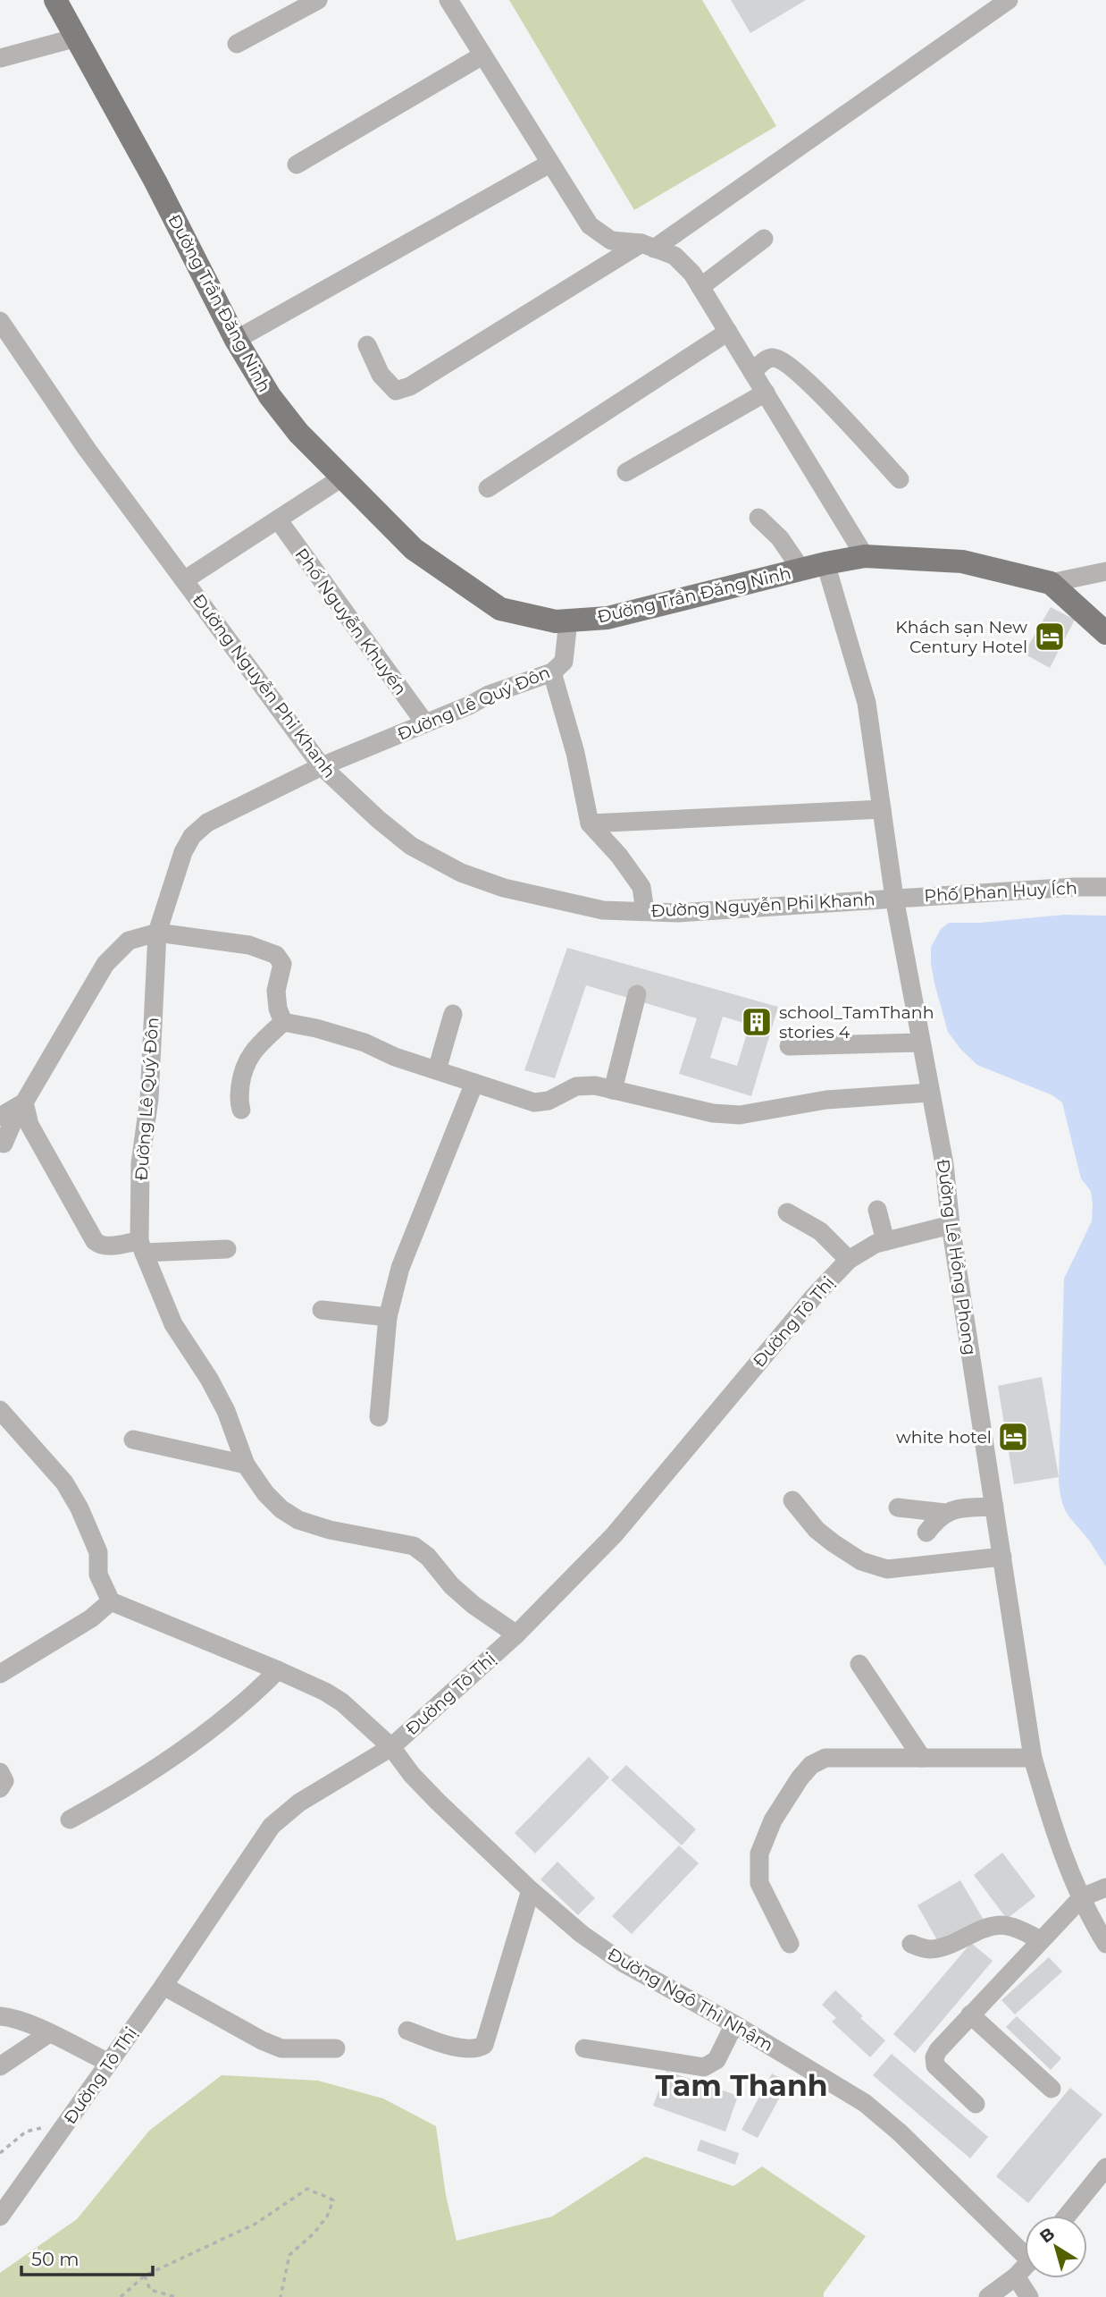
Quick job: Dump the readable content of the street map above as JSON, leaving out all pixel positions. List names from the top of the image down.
{
  "streets": {
    "main road": ["Đường Trần Đăng Ninh"],
    "street": [
      "Phố Nguyễn Khuyến",
      "Đường Nguyễn Phi Khanh",
      "Đường Lê Quý Đôn",
      "Phố Phan Huy Ích",
      "Đường Lê Hồng Phong",
      "Đường Tô Thị",
      "Đường Ngô Thì Nhậm"
    ]
  },
  "crossings": [
    ["Đường Trần Đăng Ninh", "Đường Lê Quý Đôn"],
    ["Đường Trần Đăng Ninh", "Đường Lê Hồng Phong"],
    ["Phố Nguyễn Khuyến", "Đường Lê Quý Đôn"],
    ["Đường Nguyễn Phi Khanh", "Đường Lê Quý Đôn"],
    ["Đường Nguyễn Phi Khanh", "Phố Phan Huy Ích"],
    ["Đường Nguyễn Phi Khanh", "Đường Lê Hồng Phong"],
    ["Đường Lê Quý Đôn", "Đường Tô Thị"],
    ["Phố Phan Huy Ích", "Đường Lê Hồng Phong"],
    ["Đường Lê Hồng Phong", "Đường Tô Thị"],
    ["Đường Tô Thị", "Đường Ngô Thì Nhậm"]
  ],
  "districts": ["Tam Thanh"],
  "places": {
    "hotel": ["Khách sạn New Century Hotel", "white hotel"],
    "building": ["school_TamThanh stories 4"]
  },
  "scale_bar": "50 m",
  "north": "top left"
}
